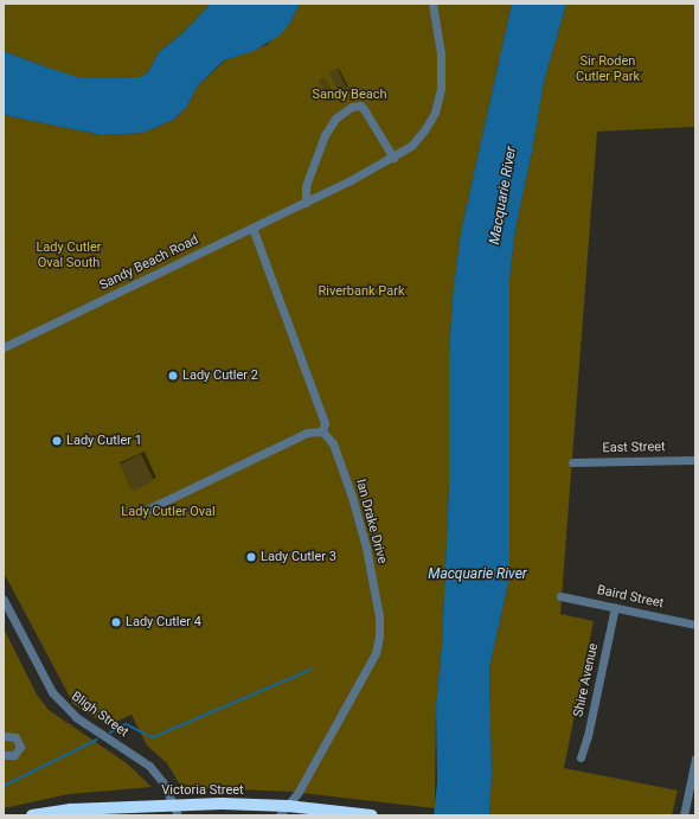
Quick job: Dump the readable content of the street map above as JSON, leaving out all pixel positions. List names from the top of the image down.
{
  "streets": {
    "highway": ["Victoria Street"],
    "street": [
      "Sandy Beach Road",
      "East Street",
      "Ian Drake Drive",
      "Baird Street",
      "Shire Avenue",
      "Bligh Street"
    ]
  },
  "crossings": [
    ["Baird Street", "Shire Avenue"]
  ],
  "water": ["Macquarie River"],
  "parks": [
    "Sir Roden Cutler Park",
    "Sandy Beach",
    "Lady Cutler Oval South",
    "Riverbank Park",
    "Lady Cutler Oval"
  ],
  "places": [
    "Lady Cutler 2",
    "Lady Cutler 1",
    "Lady Cutler 3",
    "Lady Cutler 4"
  ]
}
